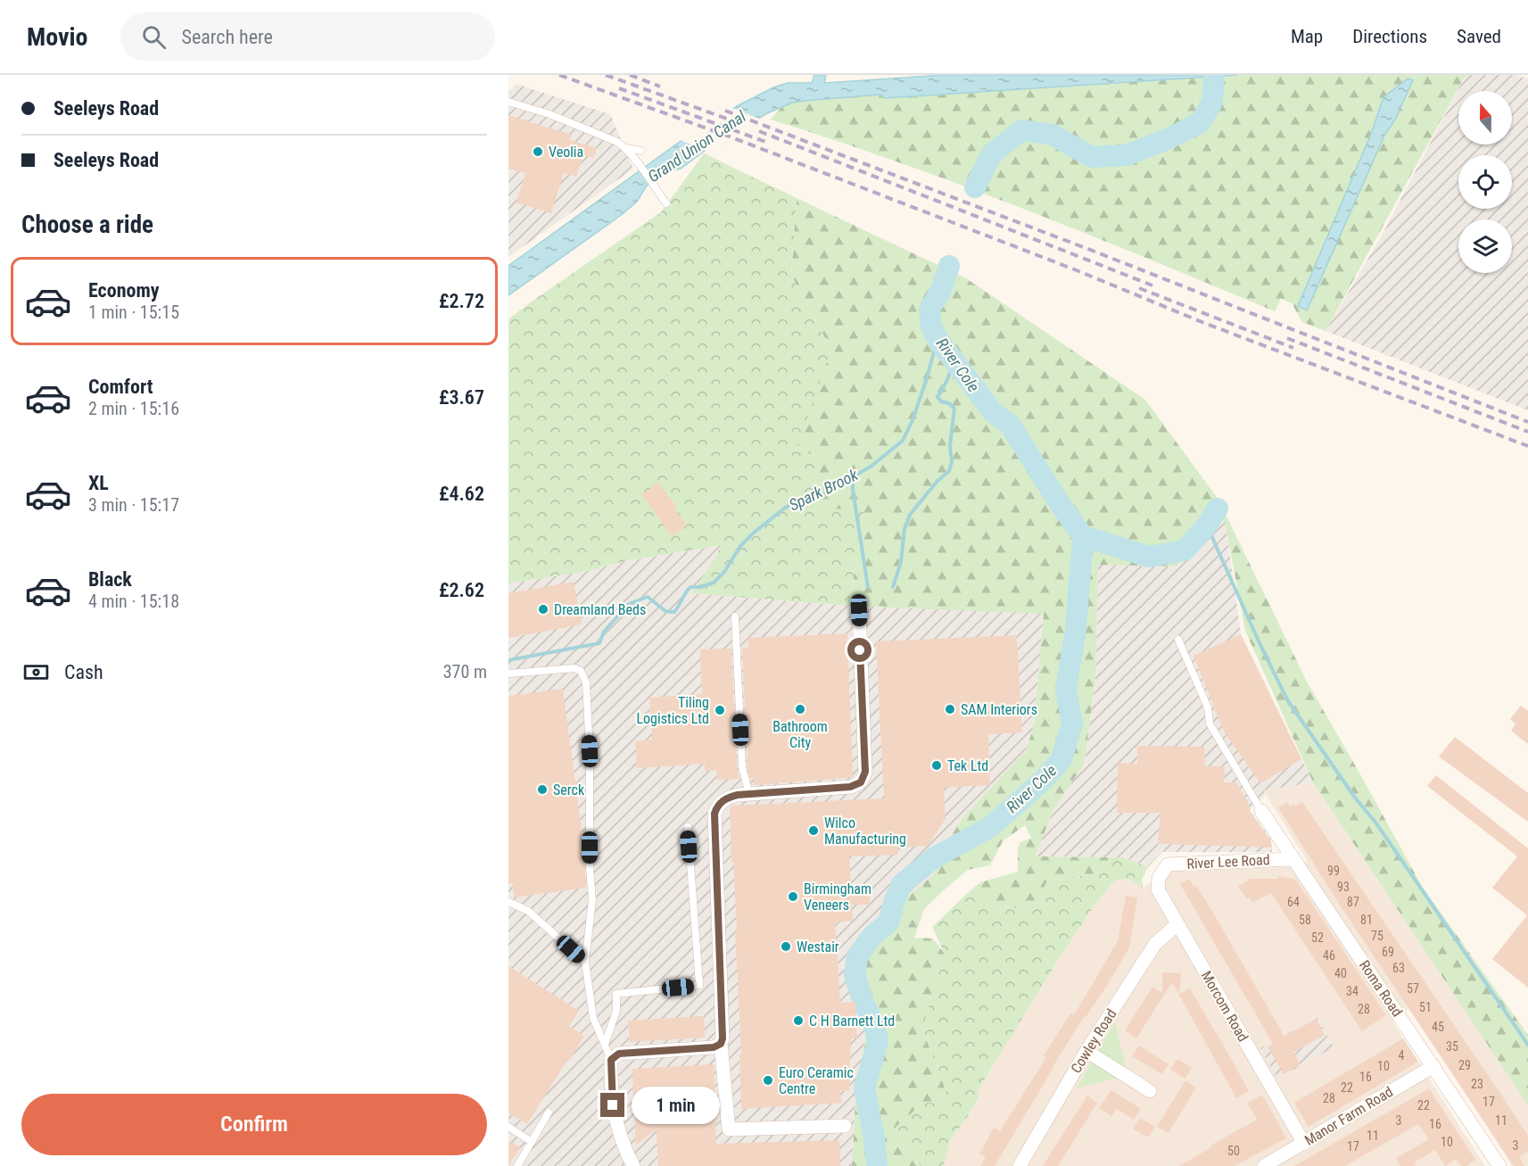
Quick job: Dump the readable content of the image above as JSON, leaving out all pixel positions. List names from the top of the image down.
{
  "streets": {
    "street": [
      "River Lee Road",
      "Roma Road",
      "Morcom Road",
      "Cowley Road",
      "Manor Farm Road"
    ]
  },
  "crossings": [
    ["River Lee Road", "Roma Road"],
    ["River Lee Road", "Morcom Road"],
    ["Roma Road", "Manor Farm Road"],
    ["Morcom Road", "Cowley Road"],
    ["Morcom Road", "Manor Farm Road"]
  ],
  "water": ["Grand Union Canal", "River Cole", "Spark Brook"],
  "places": [
    "Veolia",
    "Dreamland Beds",
    "Bathroom City",
    "SAM Interiors",
    "Tiling Logistics Ltd",
    "Tek Ltd",
    "Serck",
    "Wilco Manufacturing",
    "Birmingham Veneers",
    "Westair",
    "C H Barnett Ltd",
    "Euro Ceramic Centre"
  ],
  "house_numbers": [
    "99",
    "93",
    "64",
    "87",
    "58",
    "81",
    "75",
    "52",
    "69",
    "46",
    "63",
    "40",
    "57",
    "34",
    "51",
    "28",
    "45",
    "35",
    "4",
    "29",
    "10",
    "16",
    "23",
    "22",
    "28",
    "17",
    "22",
    "3",
    "11",
    "16",
    "11",
    "10",
    "3",
    "17",
    "50"
  ],
  "north": "top",
  "page": {
    "header": "Movio",
    "search": "Search here",
    "nav": ["Map", "Directions", "Saved"],
    "banner": ["Seeleys Road", "Seeleys Road"],
    "heading": "Choose a ride",
    "list": [
      {
        "name": "Economy",
        "note": "1 min · 15:15",
        "value": "£2.72"
      },
      {
        "name": "Comfort",
        "note": "2 min · 15:16",
        "value": "£3.67"
      },
      {
        "name": "XL",
        "note": "3 min · 15:17",
        "value": "£4.62"
      },
      {
        "name": "Black",
        "note": "4 min · 15:18",
        "value": "£2.62"
      }
    ],
    "pay": ["Cash", "370 m"],
    "buttons": "Confirm",
    "bubble": "1 min"
  }
}
